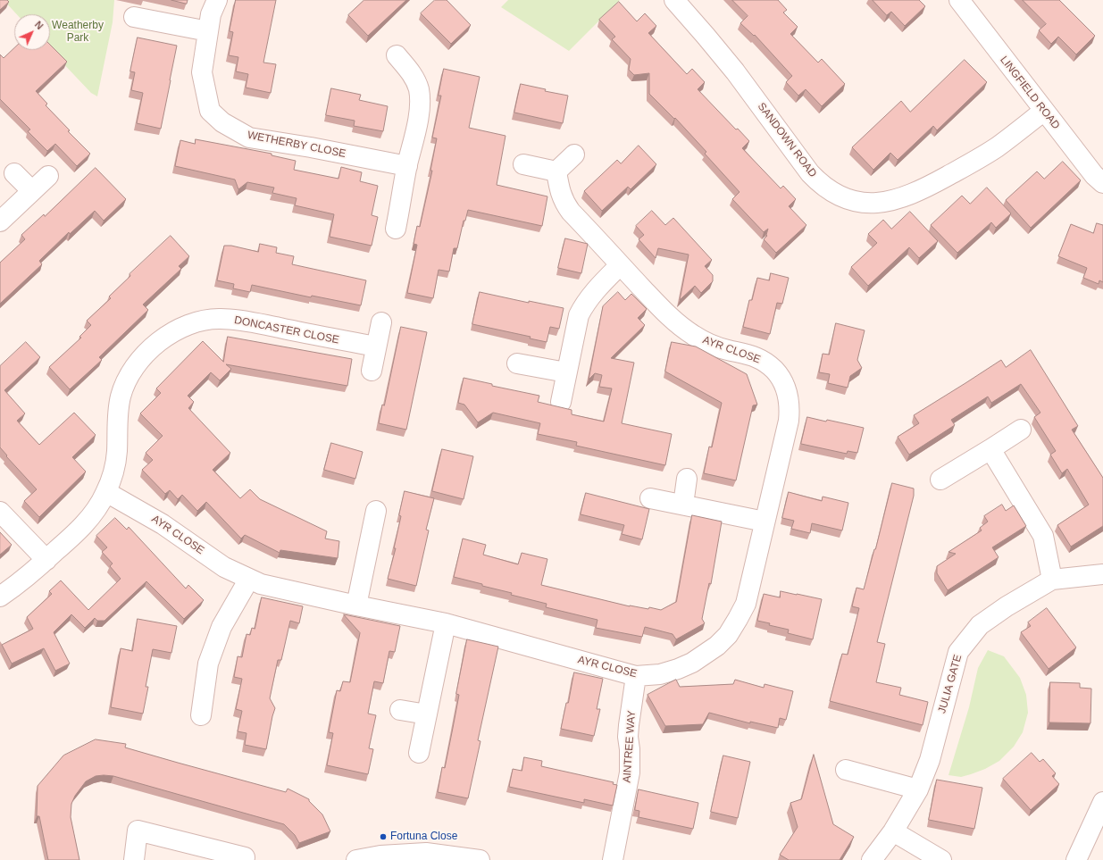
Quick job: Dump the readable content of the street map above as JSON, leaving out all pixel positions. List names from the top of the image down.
{
  "streets": {
    "street": [
      "LINGFIELD ROAD",
      "SANDOWN ROAD",
      "WETHERBY CLOSE",
      "DONCASTER CLOSE",
      "AYR CLOSE",
      "JULIA GATE",
      "AINTREE WAY"
    ]
  },
  "crossings": [
    ["LINGFIELD ROAD", "SANDOWN ROAD"],
    ["DONCASTER CLOSE", "AYR CLOSE"],
    ["AYR CLOSE", "AINTREE WAY"]
  ],
  "parks": ["Weatherby Park"],
  "places": ["Fortuna Close"],
  "north": "top right"
}
